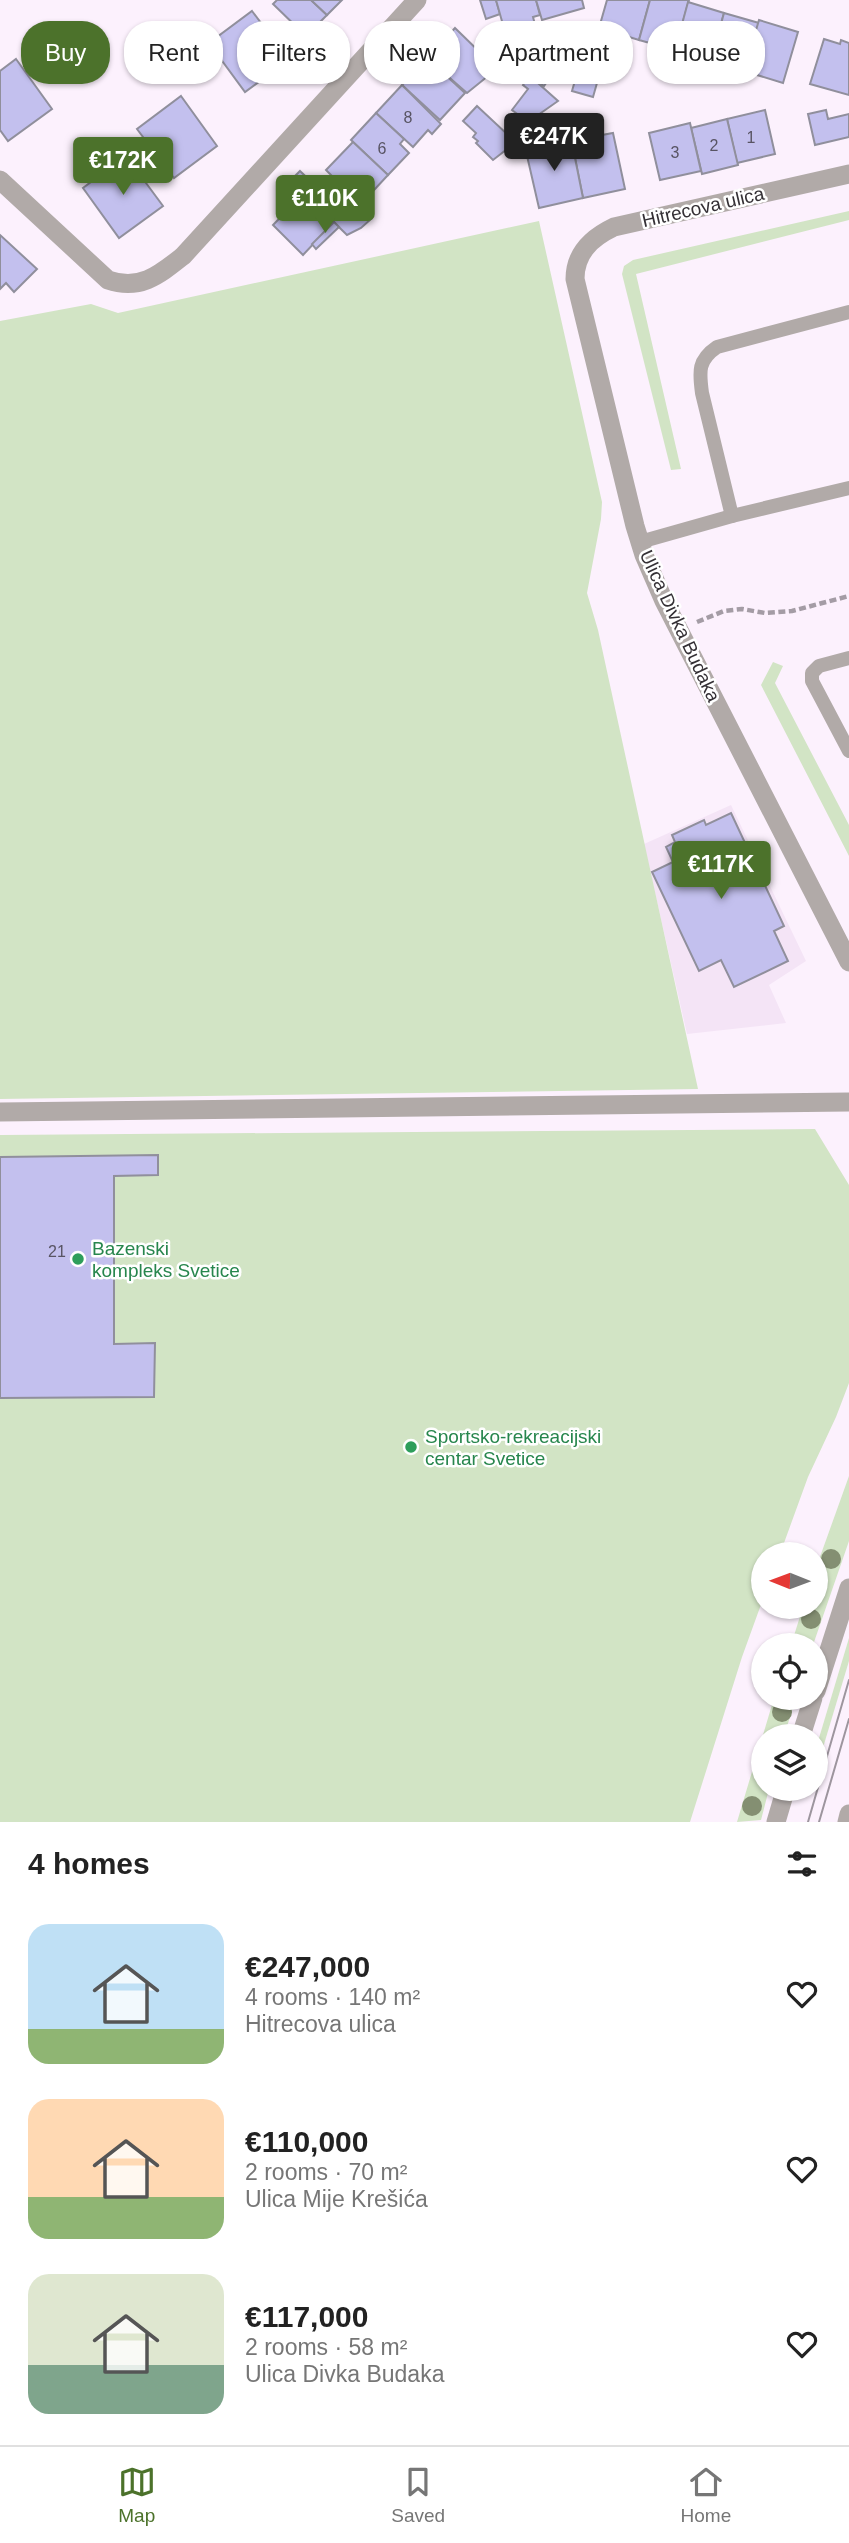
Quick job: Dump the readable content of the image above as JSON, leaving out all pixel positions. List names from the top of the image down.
{
  "streets": {
    "street": ["Hitrecova ulica", "Ulica Divka Budaka"]
  },
  "crossings": [
    ["Hitrecova ulica", "Ulica Divka Budaka"]
  ],
  "places": ["Bazenski kompleks Svetice", "Sportsko-rekreacijski centar Svetice"],
  "house_numbers": [
    "8",
    "1",
    "2",
    "6",
    "3",
    "21"
  ],
  "north": "left",
  "page": {
    "chip": [
      "Buy",
      "Rent",
      "Filters",
      "New",
      "Apartment",
      "House"
    ],
    "price": [
      "€247K",
      "€172K",
      "€110K",
      "€117K"
    ],
    "heading": "4 homes",
    "list": [
      {
        "name": "€247,000",
        "note": "4 rooms · 140 m² · Hitrecova ulica"
      },
      {
        "name": "€110,000",
        "note": "2 rooms · 70 m² · Ulica Mije Krešića"
      },
      {
        "name": "€117,000",
        "note": "2 rooms · 58 m² · Ulica Divka Budaka"
      }
    ],
    "tabs": ["Map", "Saved", "Home"]
  }
}
